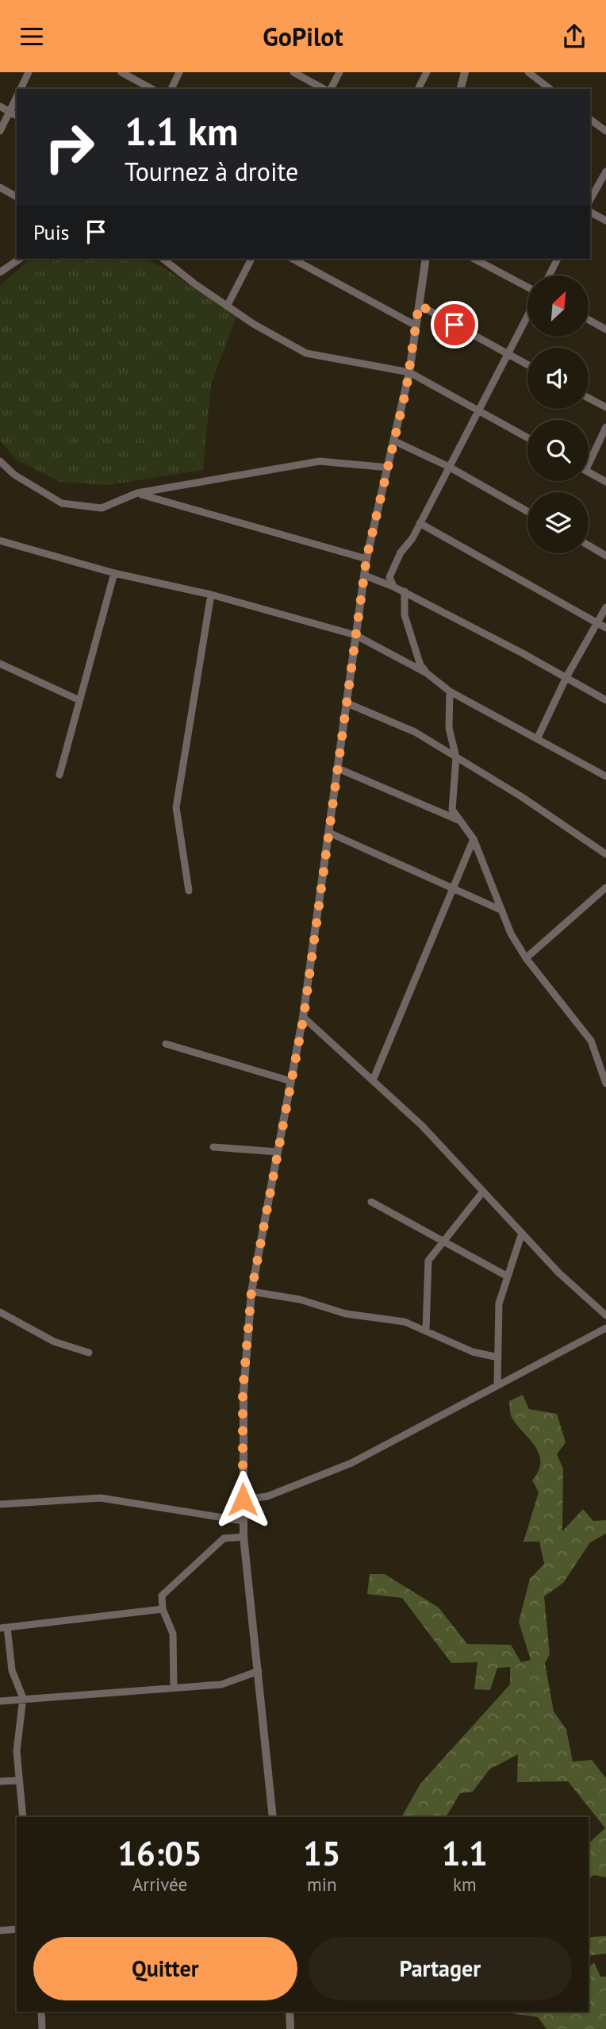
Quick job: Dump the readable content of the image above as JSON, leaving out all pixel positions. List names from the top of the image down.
{
  "north": "top right",
  "page": {
    "header": "GoPilot",
    "turn": ["1.1 km", "Tournez à droite"],
    "then": "Puis",
    "eta": [
      "16:05",
      "Arrivée",
      "15",
      "min",
      "1.1",
      "km"
    ],
    "buttons": ["Quitter", "Partager"]
  }
}
